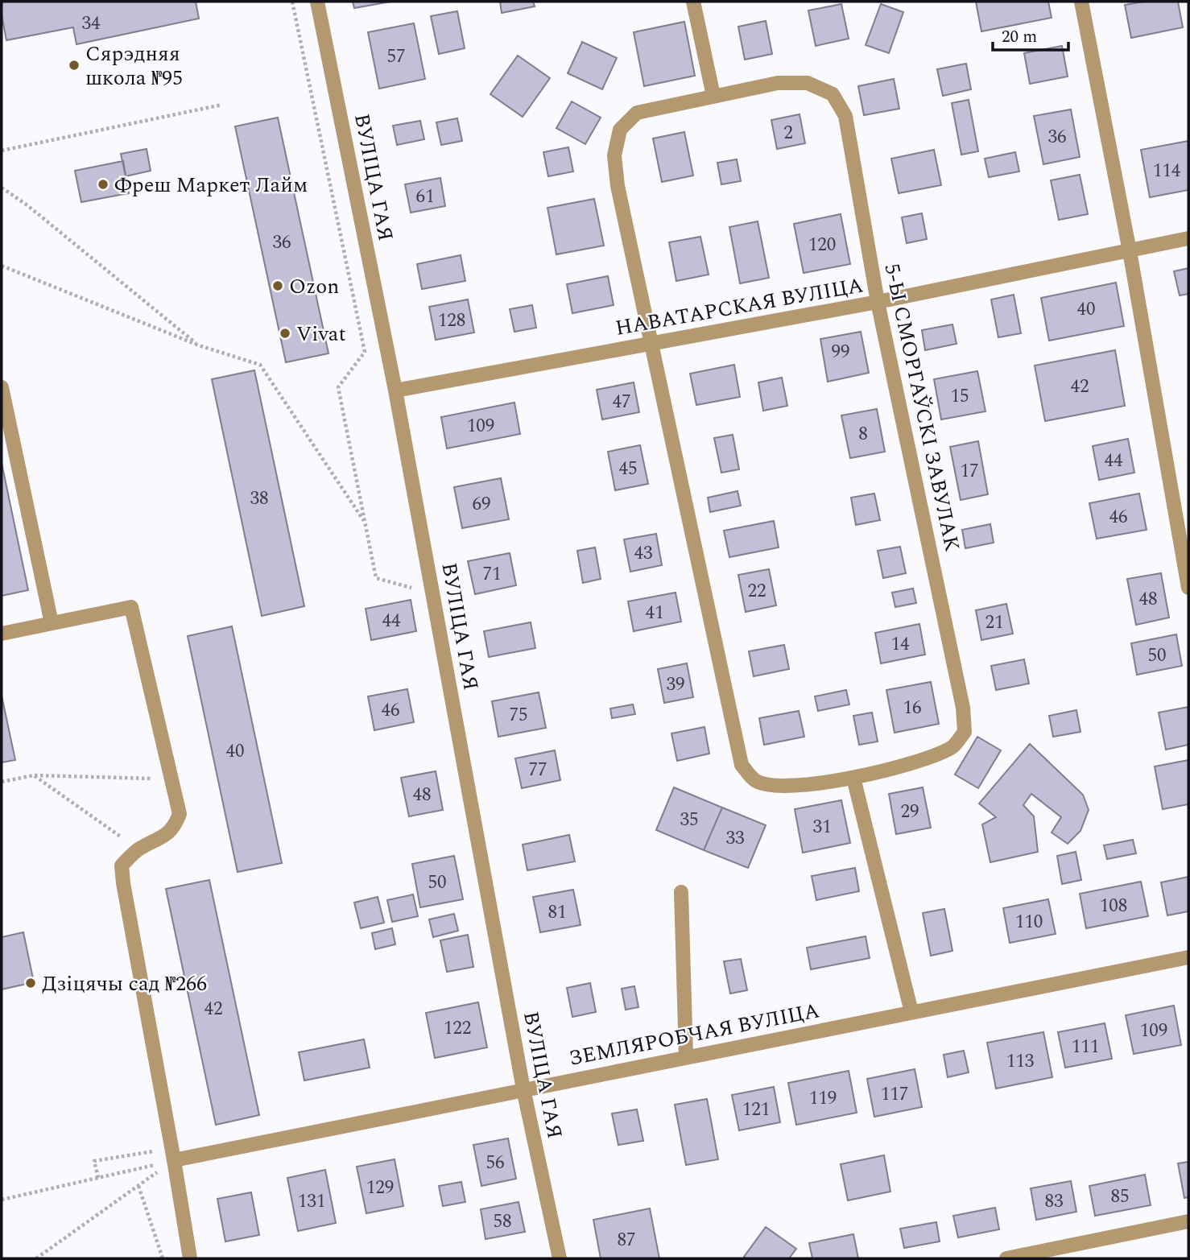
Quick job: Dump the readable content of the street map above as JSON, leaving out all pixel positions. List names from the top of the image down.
{
  "streets": {
    "street": [
      "ВУЛІЦА ГАЯ",
      "НАВАТАРСКАЯ ВУЛІЦА",
      "5-Ы СМОРГАЎСКІ ЗАВУЛАК",
      "ЗЕМЛЯРОБЧАЯ ВУЛІЦА"
    ]
  },
  "crossings": [
    ["ВУЛІЦА ГАЯ", "НАВАТАРСКАЯ ВУЛІЦА"],
    ["ВУЛІЦА ГАЯ", "ЗЕМЛЯРОБЧАЯ ВУЛІЦА"],
    ["НАВАТАРСКАЯ ВУЛІЦА", "5-Ы СМОРГАЎСКІ ЗАВУЛАК"]
  ],
  "places": [
    "Сярэдняя школа №95",
    "Фреш Маркет Лайм",
    "Ozon",
    "Vivat",
    "Дзіцячы сад №266"
  ],
  "house_numbers": [
    "34",
    "57",
    "2",
    "36",
    "114",
    "61",
    "36",
    "120",
    "40",
    "128",
    "99",
    "42",
    "15",
    "47",
    "109",
    "8",
    "44",
    "45",
    "17",
    "38",
    "69",
    "46",
    "43",
    "71",
    "22",
    "48",
    "41",
    "44",
    "21",
    "14",
    "50",
    "39",
    "16",
    "46",
    "75",
    "40",
    "77",
    "48",
    "29",
    "35",
    "31",
    "33",
    "50",
    "108",
    "81",
    "110",
    "42",
    "122",
    "109",
    "111",
    "113",
    "117",
    "119",
    "121",
    "56",
    "129",
    "85",
    "131",
    "83",
    "58",
    "87"
  ],
  "scale_bar": "20 m"
}
